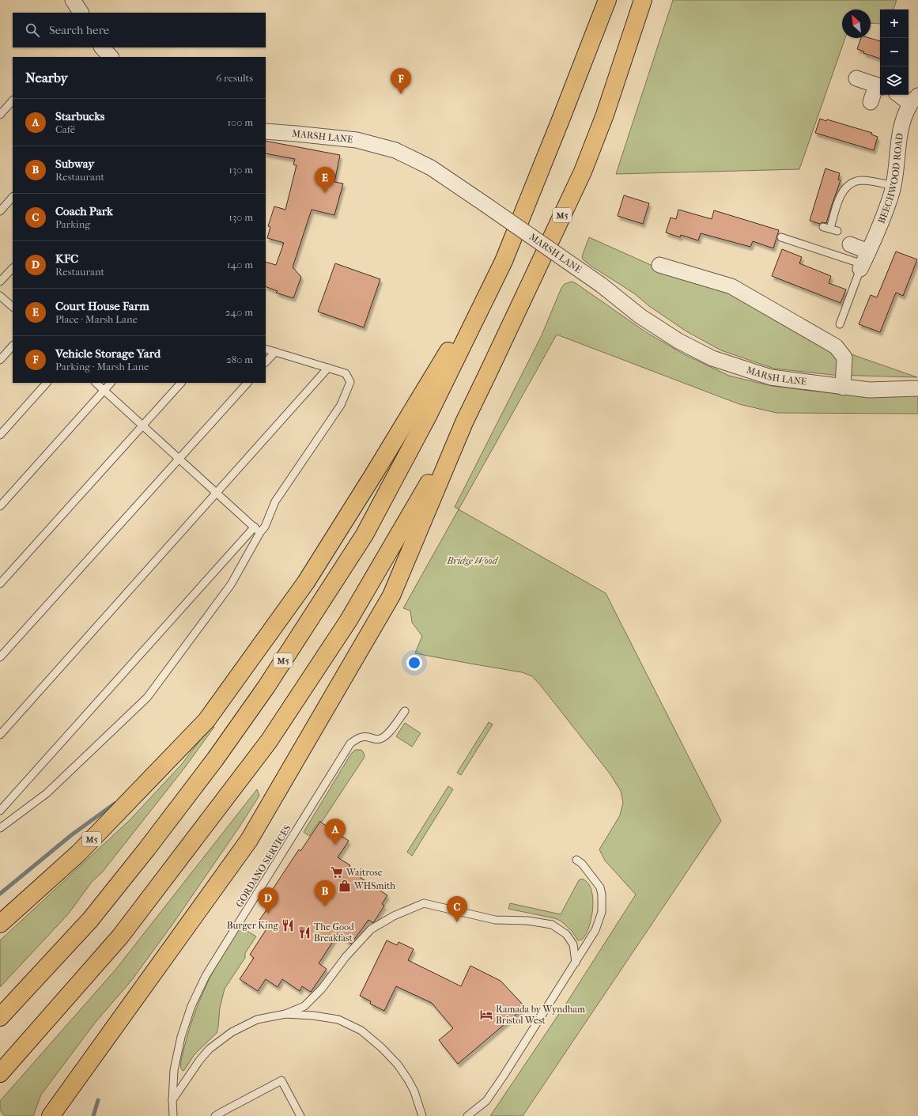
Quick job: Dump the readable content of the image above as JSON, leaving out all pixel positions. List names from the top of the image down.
{
  "streets": {
    "highway": ["M5"],
    "street": ["MARSH LANE", "BEECHWOOD ROAD"],
    "lane": ["GORDANO SERVICES"]
  },
  "parks": ["Bridge Wood"],
  "places": {
    "supermarket": ["Waitrose"],
    "shop": ["WHSmith"],
    "restaurant": ["Burger King", "The Good Breakfast"],
    "hotel": ["Ramada by Wyndham Bristol West"]
  },
  "north": "top left",
  "page": {
    "map_buttons": ["+", "−"],
    "search": "Search here",
    "heading": ["Nearby", "6 results"],
    "pins": [
      "F",
      "E",
      "A",
      "B",
      "D",
      "C"
    ],
    "list": [
      {
        "mark": "A",
        "name": "Starbucks",
        "note": "Café",
        "value": "100 m"
      },
      {
        "mark": "B",
        "name": "Subway",
        "note": "Restaurant",
        "value": "130 m"
      },
      {
        "mark": "C",
        "name": "Coach Park",
        "note": "Parking",
        "value": "130 m"
      },
      {
        "mark": "D",
        "name": "KFC",
        "note": "Restaurant",
        "value": "140 m"
      },
      {
        "mark": "E",
        "name": "Court House Farm",
        "note": "Place · Marsh Lane",
        "value": "240 m"
      },
      {
        "mark": "F",
        "name": "Vehicle Storage Yard",
        "note": "Parking · Marsh Lane",
        "value": "280 m"
      }
    ]
  }
}
